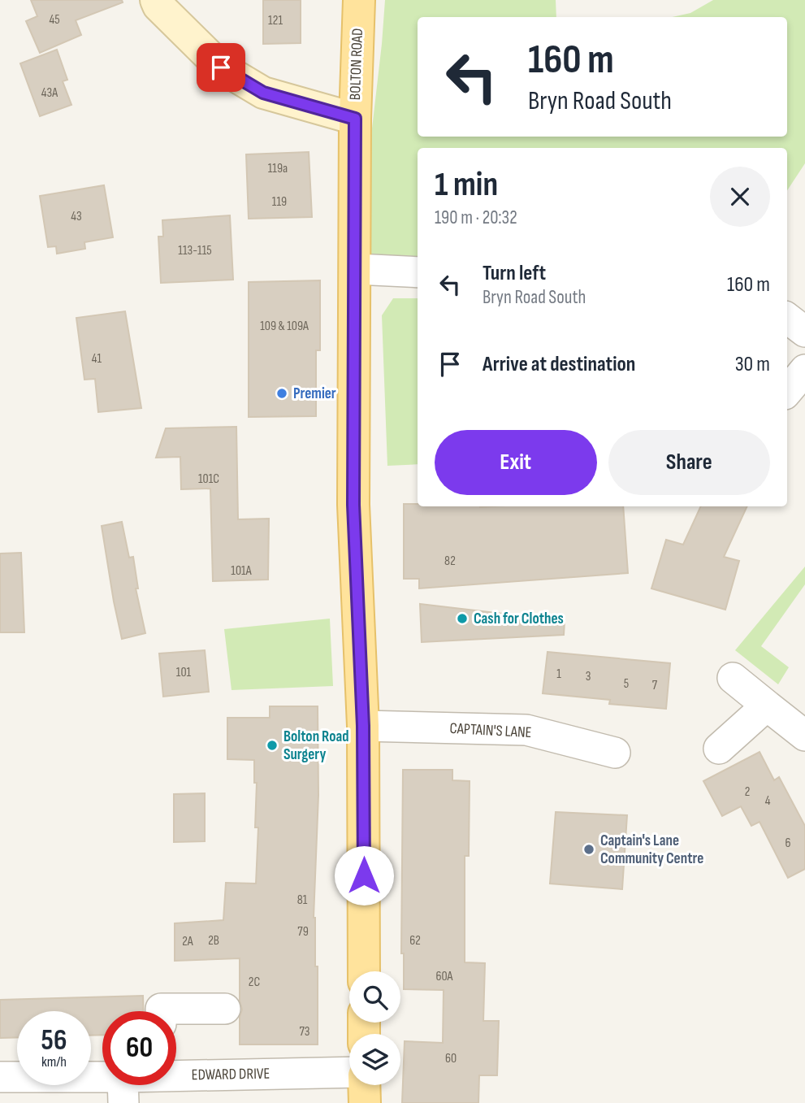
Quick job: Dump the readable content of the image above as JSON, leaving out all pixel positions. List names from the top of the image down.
{
  "streets": {
    "main road": ["BOLTON ROAD"],
    "street": ["CAPTAIN'S LANE", "EDWARD DRIVE"]
  },
  "crossings": [
    ["BOLTON ROAD", "CAPTAIN'S LANE"]
  ],
  "places": [
    "Premier",
    "Cash for Clothes",
    "Bolton Road Surgery",
    "Captain's Lane Community Centre"
  ],
  "house_numbers": [
    "45",
    "121",
    "43A",
    "119a",
    "119",
    "43",
    "113-115",
    "109 & 109A",
    "41",
    "101C",
    "82",
    "101A",
    "101",
    "1",
    "3",
    "5",
    "7",
    "2",
    "4",
    "6",
    "81",
    "79",
    "2B",
    "62",
    "2A",
    "60A",
    "2C",
    "73",
    "60"
  ],
  "page": {
    "turn": ["160 m", "Bryn Road South"],
    "heading": ["1 min", "190 m · 20:32"],
    "list": [
      {
        "name": "Turn left",
        "note": "Bryn Road South",
        "value": "160 m"
      },
      {
        "name": "Arrive at destination",
        "value": "30 m"
      }
    ],
    "buttons": ["Exit", "Share"],
    "speed": "56 km/h",
    "limit": "60"
  }
}
